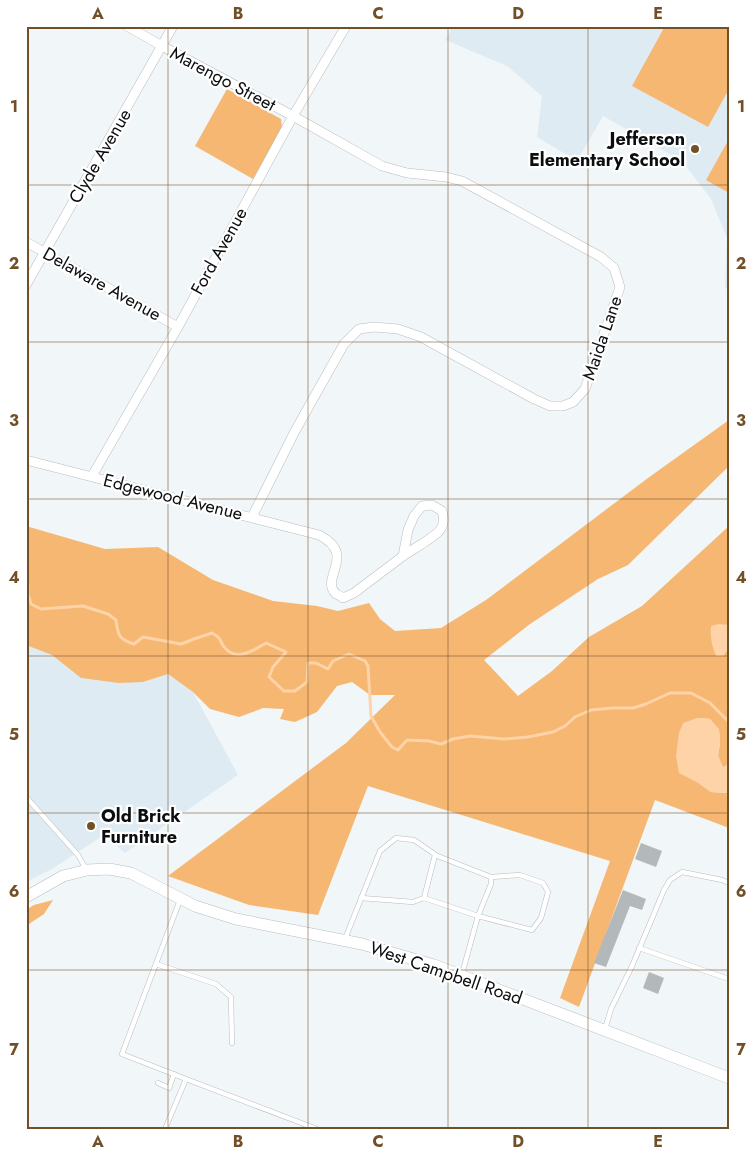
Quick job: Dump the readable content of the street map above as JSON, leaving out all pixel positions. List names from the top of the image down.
{
  "streets": {
    "street": [
      "Marengo Street",
      "Clyde Avenue",
      "Ford Avenue",
      "Delaware Avenue",
      "Maida Lane",
      "Edgewood Avenue",
      "West Campbell Road"
    ]
  },
  "crossings": [
    ["Marengo Street", "Clyde Avenue"],
    ["Marengo Street", "Ford Avenue"],
    ["Marengo Street", "Maida Lane"],
    ["Clyde Avenue", "Delaware Avenue"],
    ["Ford Avenue", "Delaware Avenue"],
    ["Ford Avenue", "Maida Lane"],
    ["Ford Avenue", "Edgewood Avenue"],
    ["Maida Lane", "Edgewood Avenue"]
  ],
  "places": ["Jefferson Elementary School", "Old Brick Furniture"],
  "grid": {
    "columns": [
      "A",
      "B",
      "C",
      "D",
      "E"
    ],
    "rows": [
      "1",
      "2",
      "3",
      "4",
      "5",
      "6",
      "7"
    ]
  }
}
